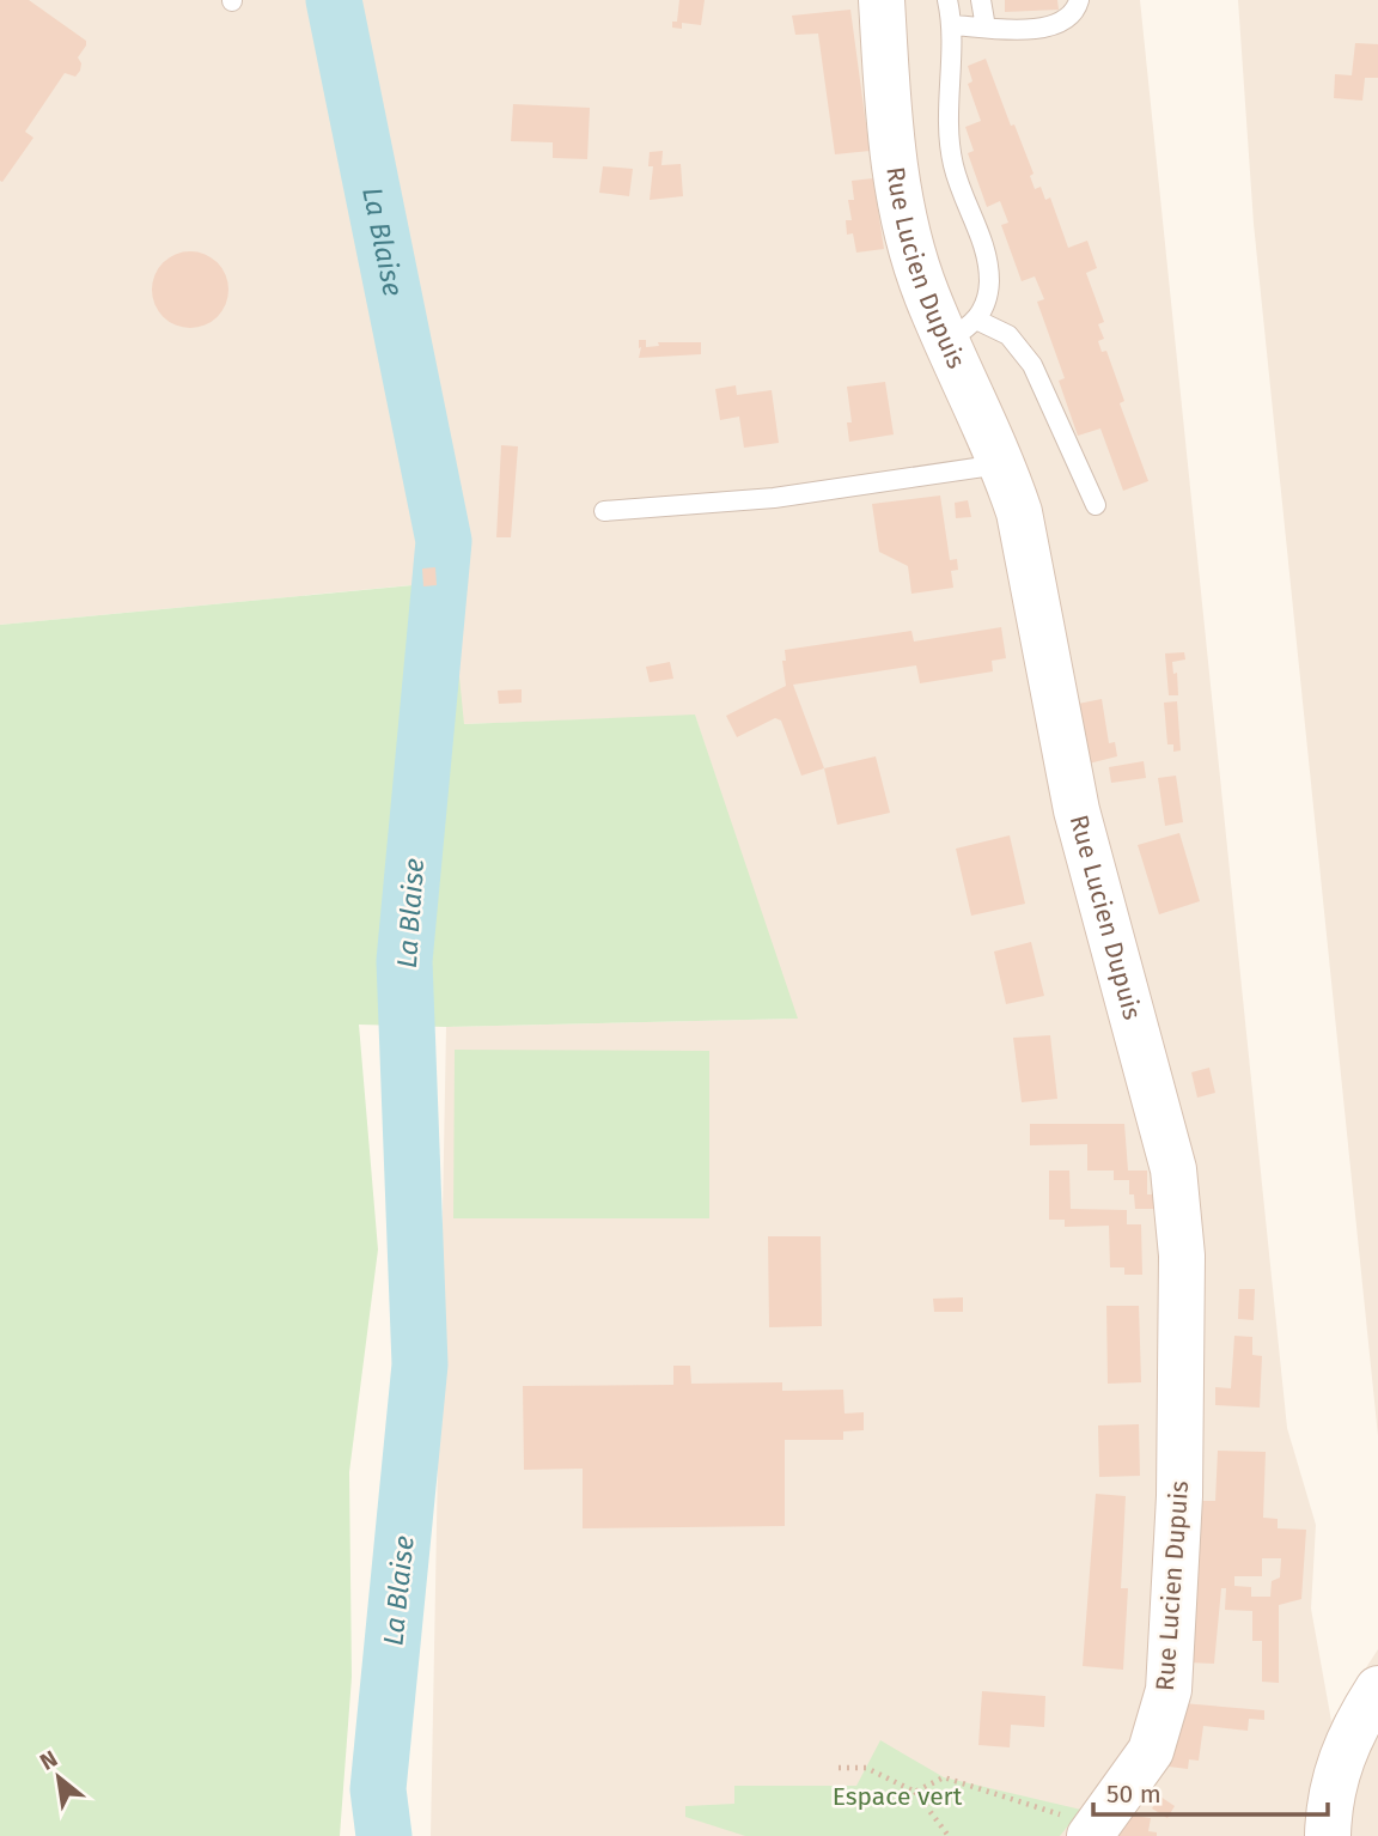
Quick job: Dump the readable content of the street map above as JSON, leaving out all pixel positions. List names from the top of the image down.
{
  "streets": {
    "street": ["Rue Lucien Dupuis"]
  },
  "water": ["La Blaise"],
  "parks": ["Espace vert"],
  "scale_bar": "50 m",
  "north": "top left"
}
